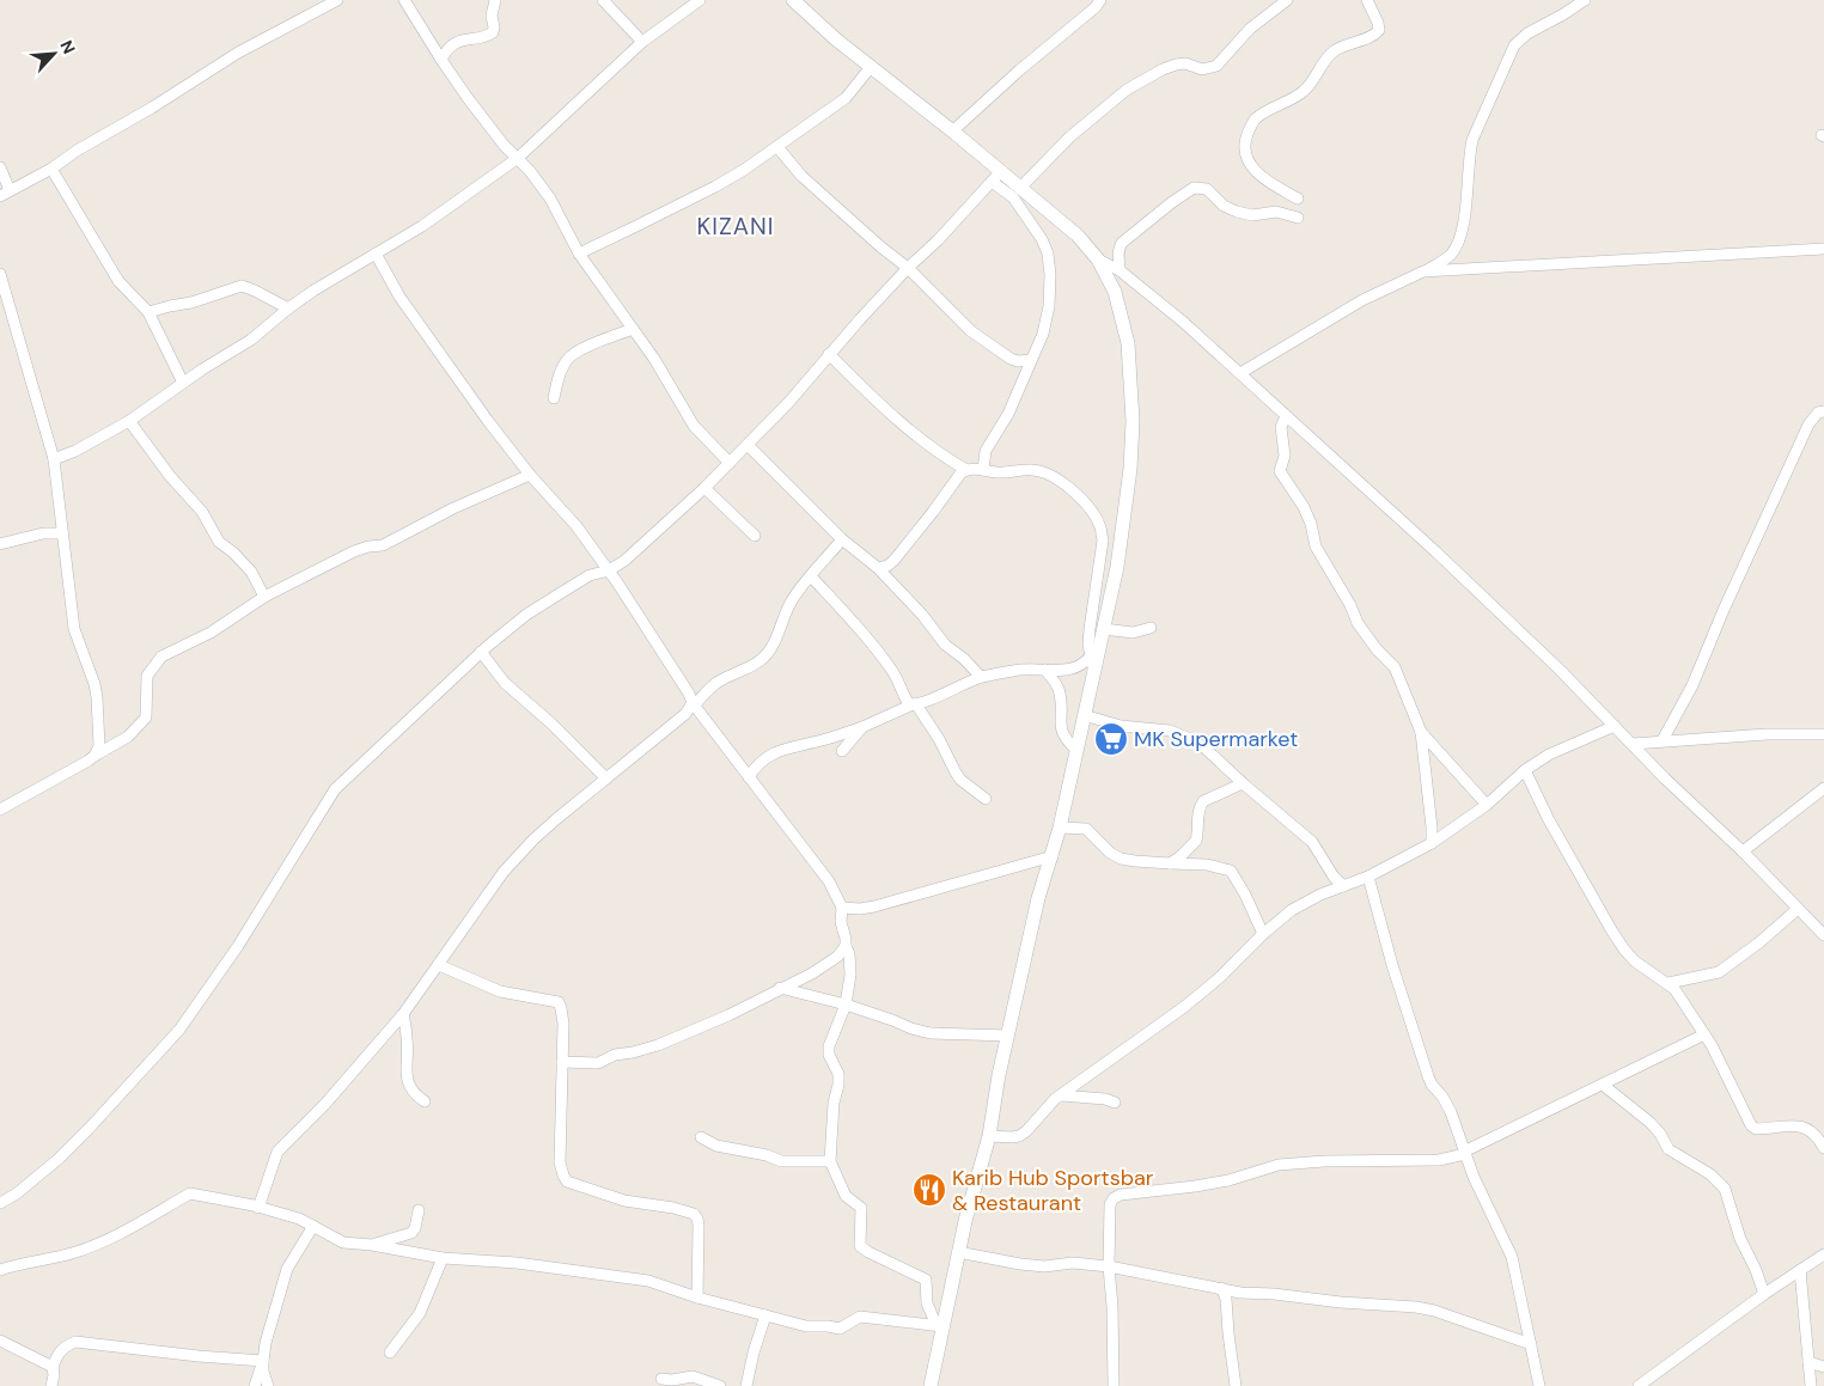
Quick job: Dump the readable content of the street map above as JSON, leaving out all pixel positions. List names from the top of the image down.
{
  "districts": ["KIZANI"],
  "places": {
    "supermarket": ["MK Supermarket"],
    "restaurant": ["Karib Hub Sportsbar & Restaurant"]
  },
  "north": "top right"
}
